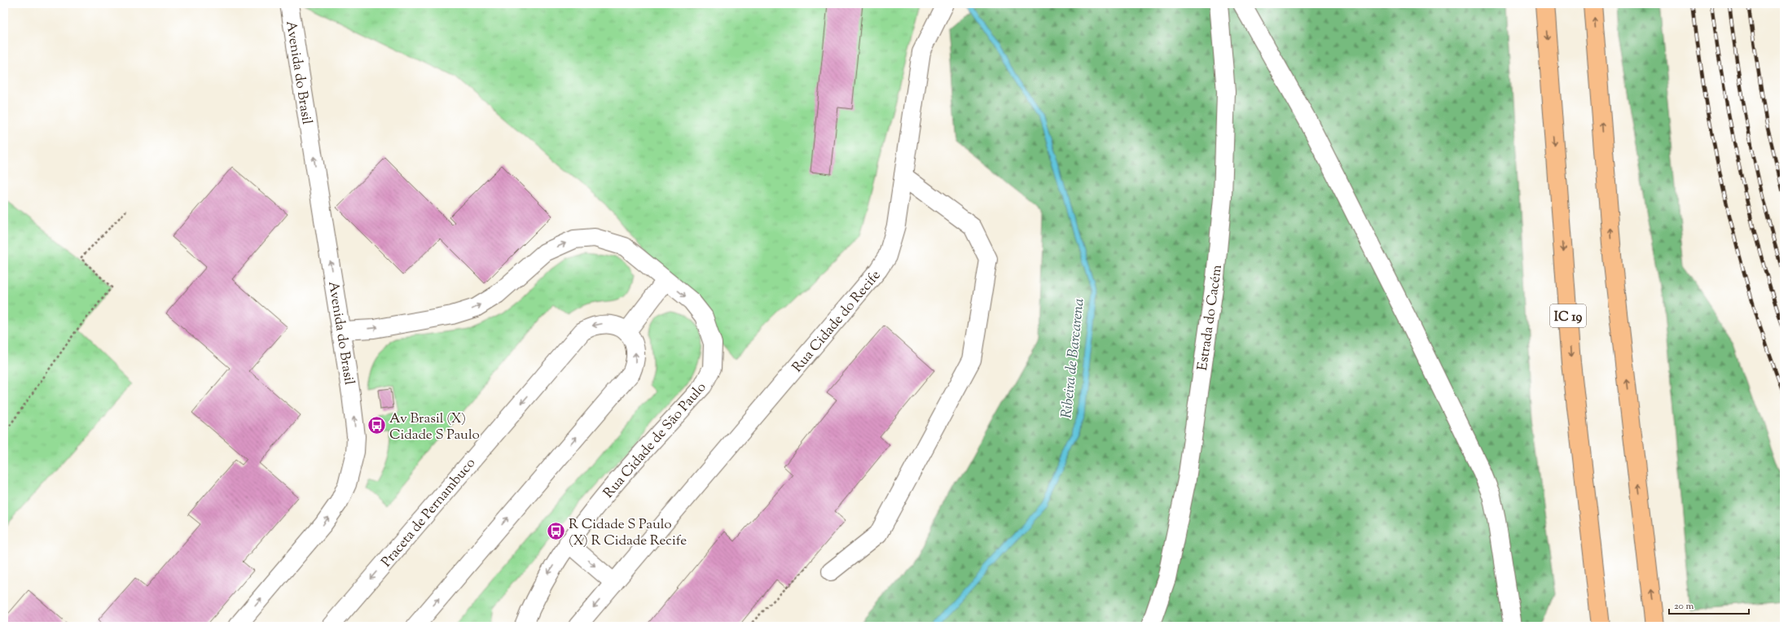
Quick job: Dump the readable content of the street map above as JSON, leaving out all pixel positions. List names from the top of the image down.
{
  "streets": {
    "highway": ["IC 19"],
    "street": [
      "Avenida do Brasil",
      "Estrada do Cacém",
      "Rua Cidade do Recife",
      "Rua Cidade de São Paulo",
      "Praceta de Pernambuco"
    ]
  },
  "crossings": [
    ["Avenida do Brasil", "Rua Cidade de São Paulo"]
  ],
  "one_way": ["Avenida do Brasil"],
  "water": ["Ribeira de Barcarena"],
  "places": {
    "bus stop": ["Av Brasil (X) Cidade S Paulo", "R Cidade S Paulo (X) R Cidade Recife"]
  },
  "scale_bar": "20 m"
}
